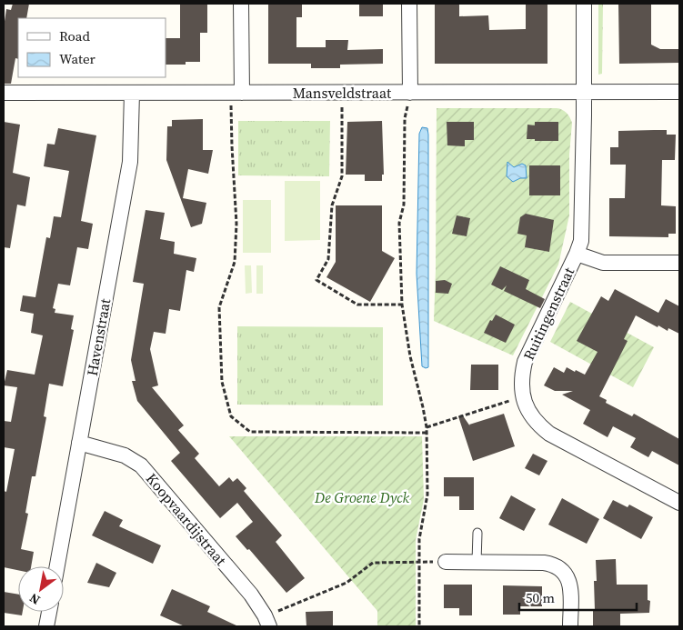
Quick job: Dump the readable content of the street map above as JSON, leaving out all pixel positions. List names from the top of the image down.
{
  "streets": {
    "street": [
      "Mansveldstraat",
      "Ruitingenstraat",
      "Havenstraat",
      "Koopvaardijstraat"
    ]
  },
  "crossings": [
    ["Mansveldstraat", "Ruitingenstraat"],
    ["Mansveldstraat", "Havenstraat"],
    ["Havenstraat", "Koopvaardijstraat"]
  ],
  "parks": ["De Groene Dyck"],
  "legend": ["Road", "Water"],
  "scale_bar": "50 m",
  "north": "bottom left"
}
